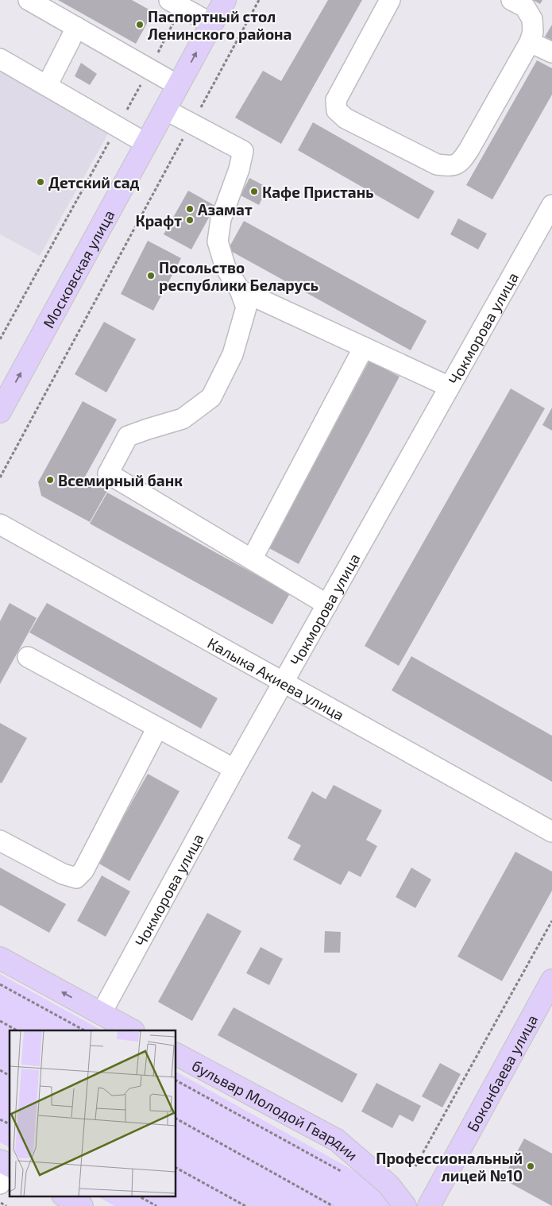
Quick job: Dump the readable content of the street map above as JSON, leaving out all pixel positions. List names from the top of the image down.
{
  "streets": {
    "main road": ["Московская улица", "Боконбаева улица", "бульвар Молодой Гвардии"],
    "street": ["Чокморова улица", "Калыка Акиева улица"]
  },
  "crossings": [
    ["Чокморова улица", "Калыка Акиева улица"]
  ],
  "one_way": ["Московская улица"],
  "places": [
    "Паспортный стол Ленинского района",
    "Детский сад",
    "Кафе Пристань",
    "Азамат",
    "Крафт",
    "Посольство республики Беларусь",
    "Всемирный банк",
    "Профессиональный лицей №10"
  ]
}
